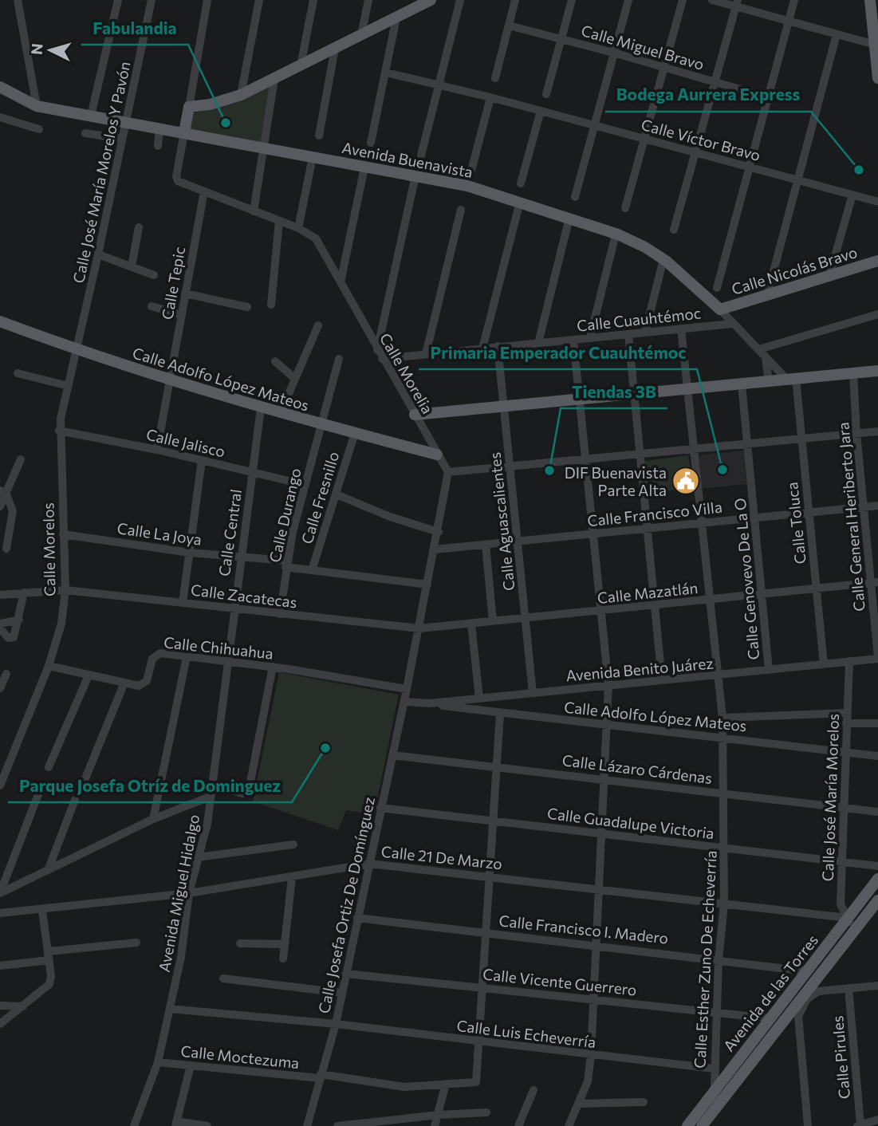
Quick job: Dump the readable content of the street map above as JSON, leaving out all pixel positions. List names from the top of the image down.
{
  "streets": {
    "main road": [
      "Avenida Buenavista",
      "Calle Nicolás Bravo",
      "Calle Adolfo López Mateos",
      "Avenida de las Torres"
    ],
    "street": [
      "Calle Miguel Bravo",
      "Calle Víctor Bravo",
      "Calle José María Morelos Y Pavón",
      "Calle Tepic",
      "Calle Cuauhtémoc",
      "Calle Morelia",
      "Calle Jalisco",
      "Calle Fresnillo",
      "Calle Francisco Villa",
      "Calle Durango",
      "Calle General Heriberto Jara",
      "Calle Aguascalientes",
      "Calle Toluca",
      "Calle Central",
      "Calle La Joya",
      "Calle Morelos",
      "Calle Genovevo De La O",
      "Calle Mazatlán",
      "Calle Zacatecas",
      "Calle Chihuahua",
      "Avenida Benito Juárez",
      "Calle Lázaro Cárdenas",
      "Calle José María Morelos",
      "Calle Guadalupe Victoria",
      "Calle 21 De Marzo",
      "Avenida Miguel Hidalgo",
      "Calle Josefa Ortiz De Domínguez",
      "Calle Francisco I. Madero",
      "Calle Esther Zuno De Echeverría",
      "Calle Vicente Guerrero",
      "Calle Luis Echeverría",
      "Calle Moctezuma",
      "Calle Pirules"
    ]
  },
  "crossings": [
    ["Avenida Buenavista", "Calle José María Morelos Y Pavón"],
    ["Avenida Buenavista", "Calle Nicolás Bravo"],
    ["Avenida Buenavista", "Calle Cuauhtémoc"],
    ["Avenida Buenavista", "Calle Toluca"],
    ["Calle José María Morelos Y Pavón", "Calle Adolfo López Mateos"],
    ["Calle José María Morelos Y Pavón", "Calle Morelos"],
    ["Calle Tepic", "Calle Adolfo López Mateos"],
    ["Calle Tepic", "Calle Jalisco"],
    ["Calle Cuauhtémoc", "Calle Morelia"],
    ["Calle Cuauhtémoc", "Calle Aguascalientes"],
    ["Calle Cuauhtémoc", "Calle Esther Zuno De Echeverría"],
    ["Calle Morelia", "Calle Adolfo López Mateos"],
    ["Calle Adolfo López Mateos", "Calle Fresnillo"],
    ["Calle Adolfo López Mateos", "Calle Durango"],
    ["Calle Adolfo López Mateos", "Calle Central"],
    ["Calle Adolfo López Mateos", "Avenida Benito Juárez"],
    ["Calle Adolfo López Mateos", "Calle José María Morelos"],
    ["Calle Adolfo López Mateos", "Calle Esther Zuno De Echeverría"],
    ["Calle Jalisco", "Calle Durango"],
    ["Calle Jalisco", "Calle Central"],
    ["Calle Jalisco", "Calle Morelos"],
    ["Calle Fresnillo", "Calle La Joya"],
    ["Calle Francisco Villa", "Calle General Heriberto Jara"],
    ["Calle Francisco Villa", "Calle Aguascalientes"],
    ["Calle Francisco Villa", "Calle Toluca"],
    ["Calle Francisco Villa", "Calle Genovevo De La O"],
    ["Calle Francisco Villa", "Calle Esther Zuno De Echeverría"],
    ["Calle Durango", "Calle La Joya"],
    ["Calle Durango", "Calle Zacatecas"],
    ["Calle General Heriberto Jara", "Calle Mazatlán"],
    ["Calle General Heriberto Jara", "Avenida Benito Juárez"],
    ["Calle Aguascalientes", "Calle Mazatlán"],
    ["Calle Aguascalientes", "Avenida Benito Juárez"],
    ["Calle Toluca", "Calle Mazatlán"],
    ["Calle Toluca", "Avenida Benito Juárez"],
    ["Calle Central", "Calle La Joya"],
    ["Calle Central", "Calle Zacatecas"],
    ["Calle Central", "Calle Chihuahua"],
    ["Calle Central", "Avenida Miguel Hidalgo"],
    ["Calle La Joya", "Calle Morelos"],
    ["Calle Morelos", "Calle Zacatecas"],
    ["Calle Morelos", "Calle Chihuahua"],
    ["Calle Genovevo De La O", "Calle Mazatlán"],
    ["Calle Genovevo De La O", "Avenida Benito Juárez"],
    ["Calle Mazatlán", "Calle Zacatecas"],
    ["Calle Mazatlán", "Calle Esther Zuno De Echeverría"],
    ["Calle Chihuahua", "Avenida Miguel Hidalgo"],
    ["Calle Chihuahua", "Calle Josefa Ortiz De Domínguez"],
    ["Avenida Benito Juárez", "Calle José María Morelos"],
    ["Avenida Benito Juárez", "Calle Josefa Ortiz De Domínguez"],
    ["Avenida Benito Juárez", "Calle Esther Zuno De Echeverría"],
    ["Calle Lázaro Cárdenas", "Calle José María Morelos"],
    ["Calle Lázaro Cárdenas", "Calle Josefa Ortiz De Domínguez"],
    ["Calle Lázaro Cárdenas", "Calle Esther Zuno De Echeverría"],
    ["Calle José María Morelos", "Calle Guadalupe Victoria"],
    ["Calle José María Morelos", "Calle 21 De Marzo"],
    ["Calle José María Morelos", "Avenida de las Torres"],
    ["Calle Guadalupe Victoria", "Calle Josefa Ortiz De Domínguez"],
    ["Calle Guadalupe Victoria", "Calle Esther Zuno De Echeverría"],
    ["Calle 21 De Marzo", "Avenida Miguel Hidalgo"],
    ["Calle 21 De Marzo", "Calle Josefa Ortiz De Domínguez"],
    ["Calle 21 De Marzo", "Calle Esther Zuno De Echeverría"],
    ["Calle 21 De Marzo", "Avenida de las Torres"],
    ["Avenida Miguel Hidalgo", "Calle Moctezuma"],
    ["Calle Josefa Ortiz De Domínguez", "Calle Francisco I. Madero"],
    ["Calle Josefa Ortiz De Domínguez", "Calle Vicente Guerrero"],
    ["Calle Josefa Ortiz De Domínguez", "Calle Luis Echeverría"],
    ["Calle Josefa Ortiz De Domínguez", "Calle Moctezuma"],
    ["Calle Francisco I. Madero", "Calle Esther Zuno De Echeverría"],
    ["Calle Francisco I. Madero", "Avenida de las Torres"],
    ["Calle Esther Zuno De Echeverría", "Calle Vicente Guerrero"],
    ["Calle Esther Zuno De Echeverría", "Avenida de las Torres"],
    ["Calle Esther Zuno De Echeverría", "Calle Luis Echeverría"],
    ["Calle Vicente Guerrero", "Avenida de las Torres"],
    ["Calle Luis Echeverría", "Calle Moctezuma"]
  ],
  "places": {
    "other": [
      "Fabulandia",
      "Bodega Aurrera Express",
      "Primaria Emperador Cuauhtémoc",
      "Tiendas 3B",
      "Parque Josefa Otríz de Dominguez"
    ],
    "public building": ["DIF Buenavista Parte Alta"]
  },
  "north": "left"
}
